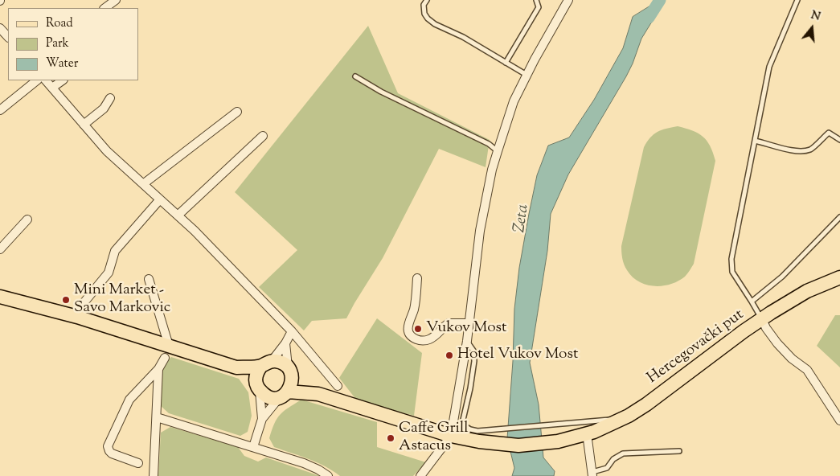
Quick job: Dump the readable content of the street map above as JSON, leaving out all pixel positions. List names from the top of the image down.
{
  "streets": {
    "main road": ["Hercegovački put"]
  },
  "water": ["Zeta"],
  "places": [
    "Mini Market - Savo Markovic",
    "Vukov Most",
    "Hotel Vukov Most",
    "Caffe Grill Astacus"
  ],
  "legend": ["Road", "Park", "Water"],
  "north": "top"
}
